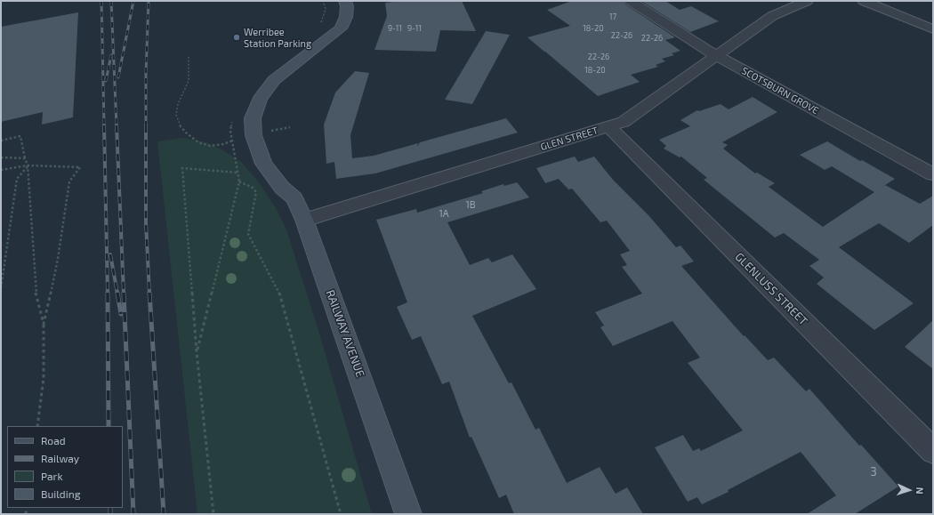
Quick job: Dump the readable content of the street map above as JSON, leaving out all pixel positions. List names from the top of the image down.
{
  "streets": {
    "street": [
      "SCOTSBURN GROVE",
      "GLEN STREET",
      "GLENLUSS STREET",
      "RAILWAY AVENUE"
    ]
  },
  "crossings": [
    ["SCOTSBURN GROVE", "GLEN STREET"],
    ["GLEN STREET", "GLENLUSS STREET"],
    ["GLEN STREET", "RAILWAY AVENUE"]
  ],
  "places": ["Werribee Station Parking"],
  "house_numbers": [
    "17",
    "9-11",
    "9-11",
    "18-20",
    "22-26",
    "22-26",
    "22-26",
    "18-20",
    "1B",
    "1A",
    "3"
  ],
  "legend": [
    "Road",
    "Railway",
    "Park",
    "Building"
  ],
  "north": "right"
}
